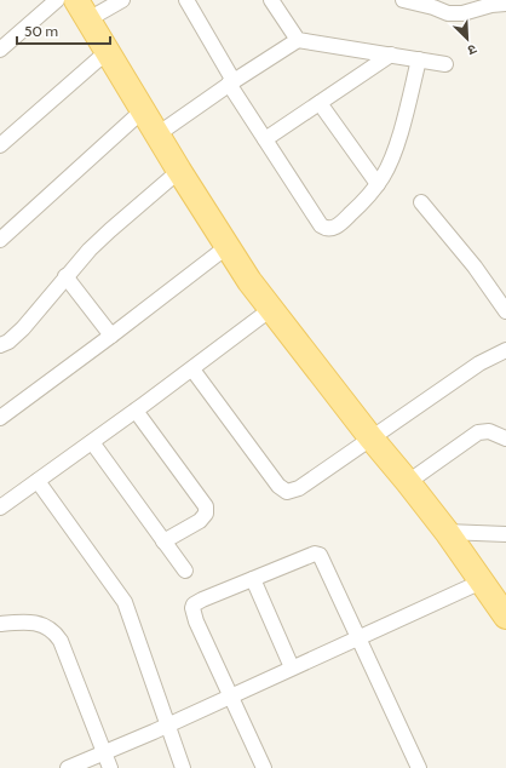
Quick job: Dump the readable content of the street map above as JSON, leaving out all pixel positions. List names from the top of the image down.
{
  "scale_bar": "50 m",
  "north": "bottom right"
}
